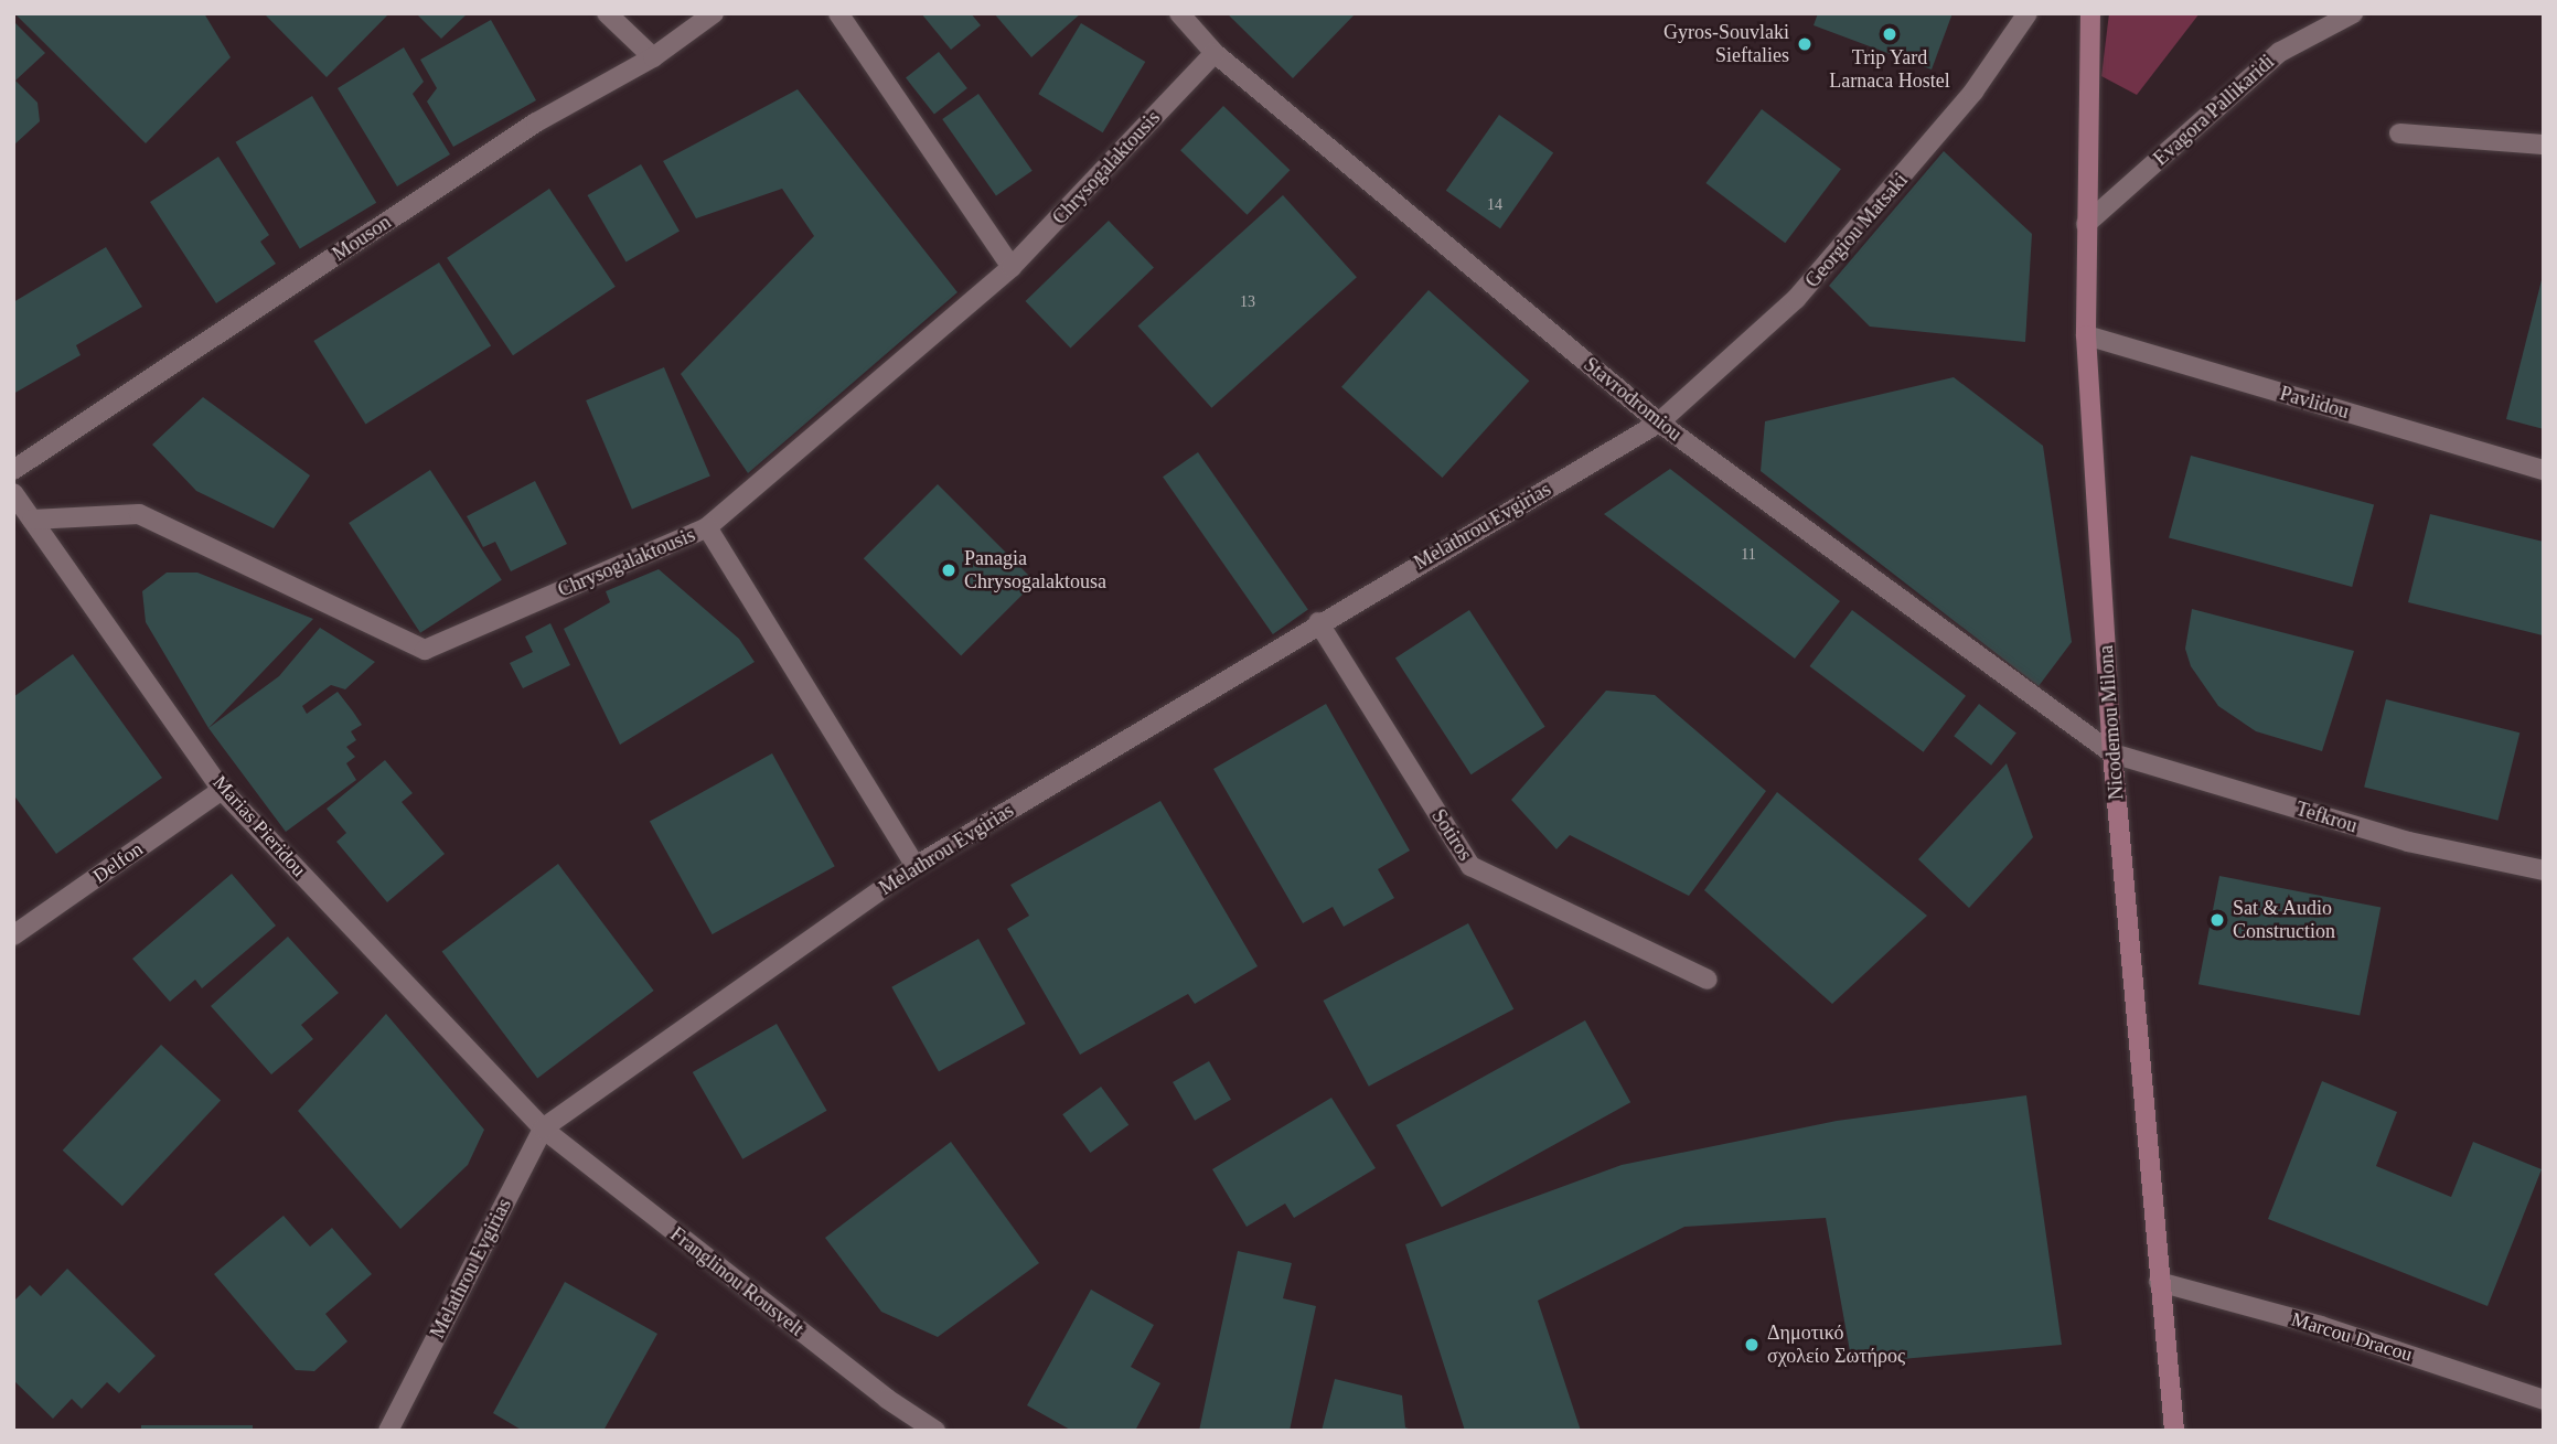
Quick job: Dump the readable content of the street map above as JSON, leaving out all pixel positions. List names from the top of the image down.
{
  "streets": {
    "main road": ["Nicodemou Milona"],
    "street": [
      "Evagora Pallikaridi",
      "Chrysogalaktousis",
      "Georgiou Matsaki",
      "Mouson",
      "Stavrodromiou",
      "Pavlidou",
      "Melathrou Evgirias",
      "Tefkrou",
      "Marias Pieridou",
      "Sotiros",
      "Delfon",
      "Franglinou Rousvelt",
      "Marcou Dracou"
    ]
  },
  "crossings": [
    ["Evagora Pallikaridi", "Nicodemou Milona"],
    ["Chrysogalaktousis", "Stavrodromiou"],
    ["Chrysogalaktousis", "Marias Pieridou"],
    ["Georgiou Matsaki", "Stavrodromiou"],
    ["Georgiou Matsaki", "Melathrou Evgirias"],
    ["Stavrodromiou", "Melathrou Evgirias"],
    ["Stavrodromiou", "Nicodemou Milona"],
    ["Stavrodromiou", "Tefkrou"],
    ["Pavlidou", "Nicodemou Milona"],
    ["Melathrou Evgirias", "Marias Pieridou"],
    ["Melathrou Evgirias", "Sotiros"],
    ["Melathrou Evgirias", "Franglinou Rousvelt"],
    ["Nicodemou Milona", "Tefkrou"],
    ["Nicodemou Milona", "Marcou Dracou"],
    ["Marias Pieridou", "Delfon"],
    ["Marias Pieridou", "Franglinou Rousvelt"]
  ],
  "places": [
    "Trip Yard Larnaca Hostel",
    "Gyros-Souvlaki Sieftalies",
    "Panagia Chrysogalaktousa",
    "Sat & Audio Construction",
    "Δημοτικό σχολείο Σωτήρος"
  ],
  "house_numbers": ["14", "13", "11"]
}
